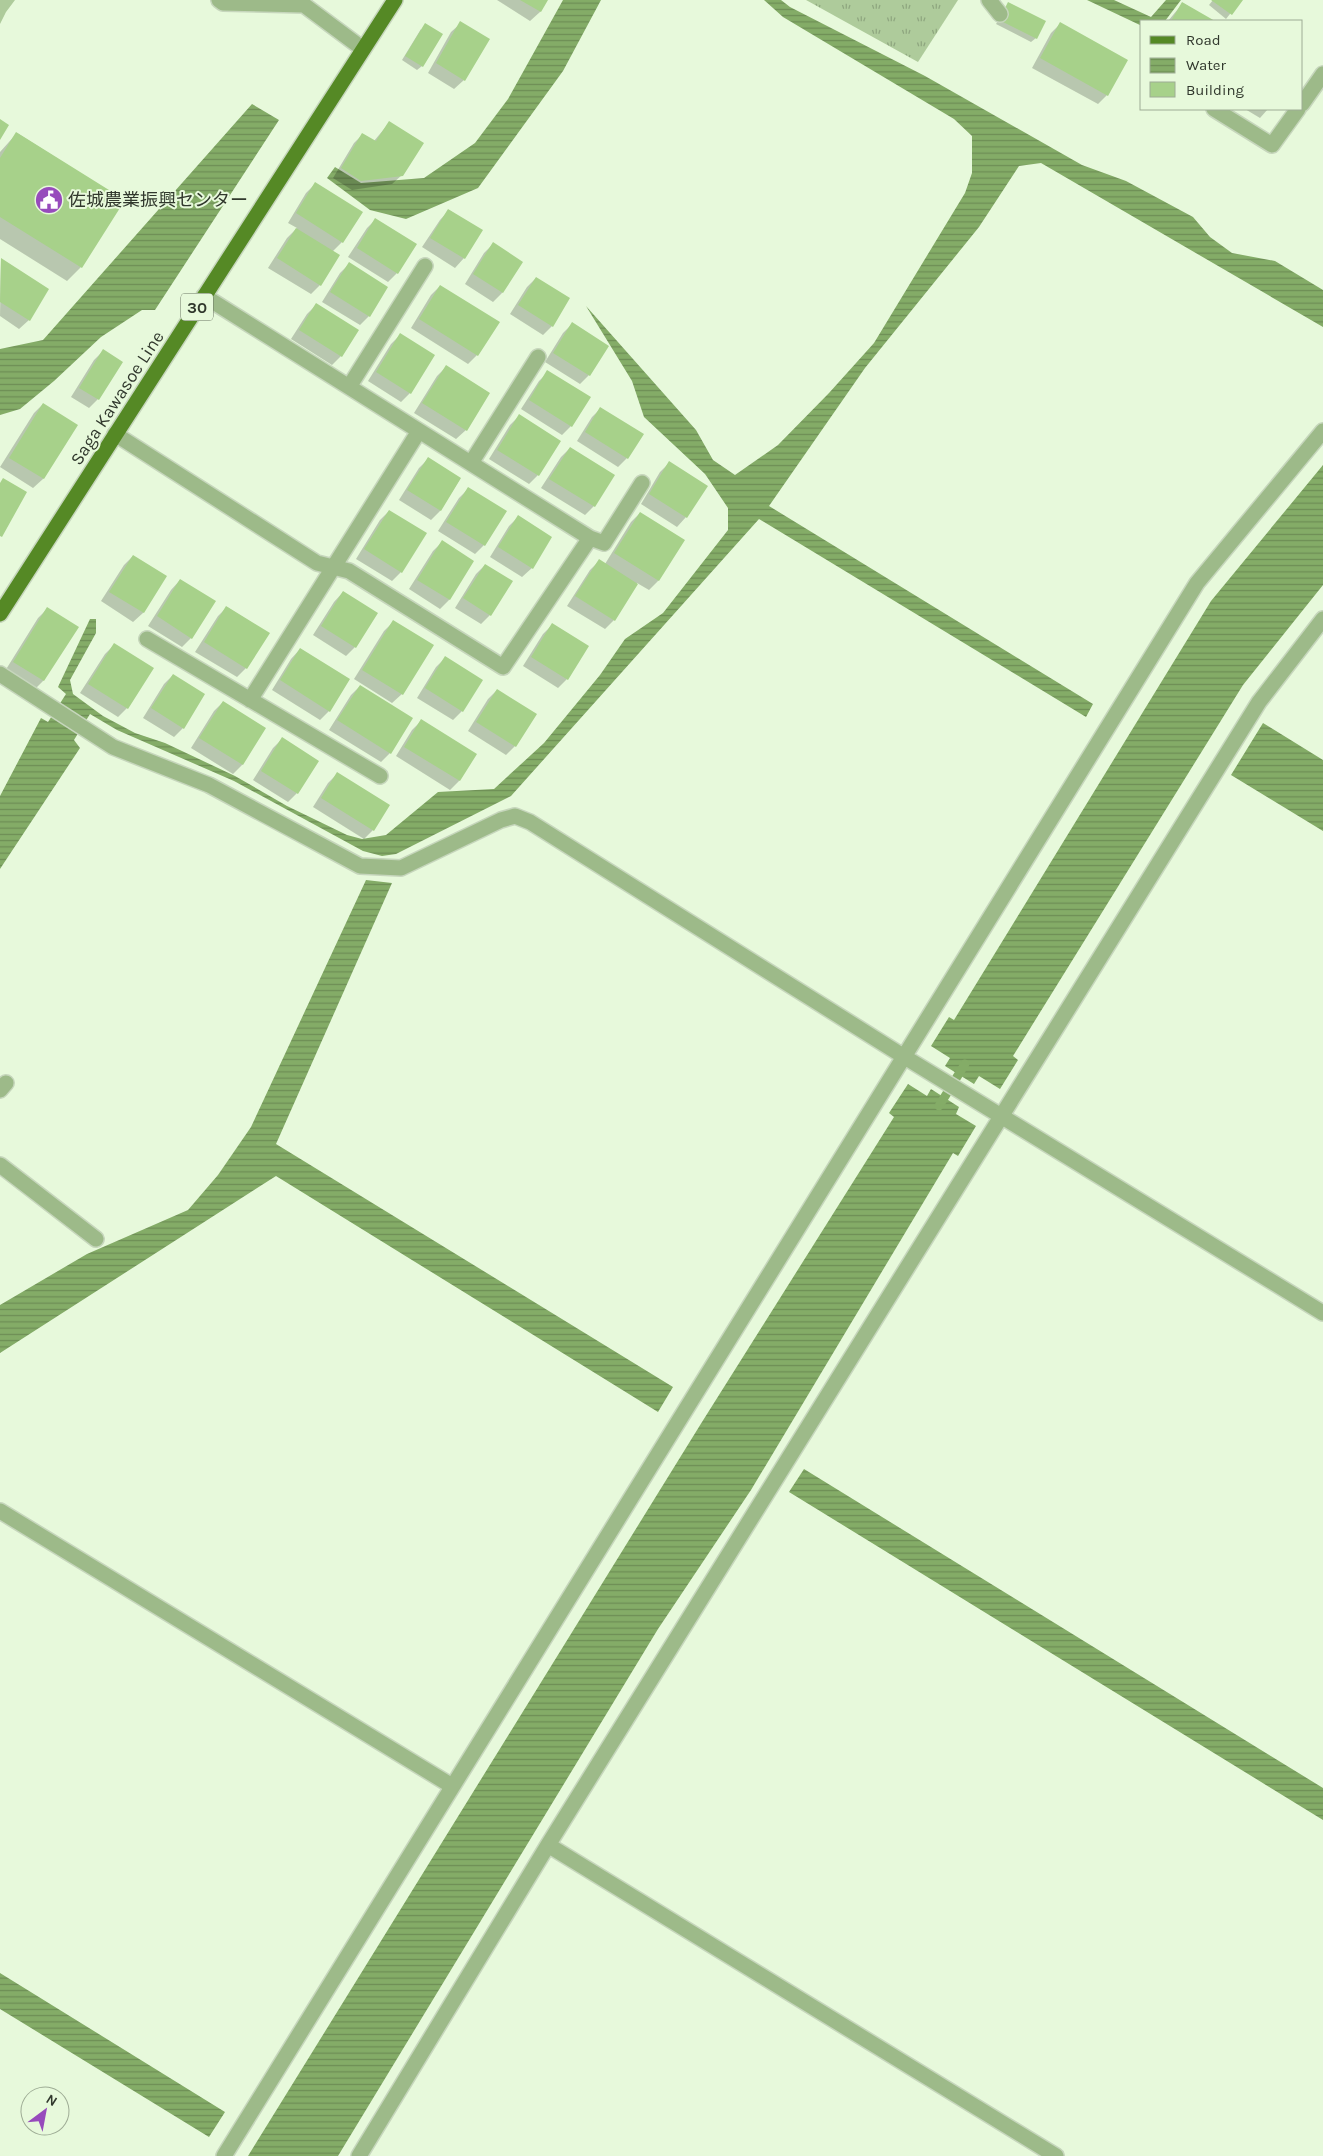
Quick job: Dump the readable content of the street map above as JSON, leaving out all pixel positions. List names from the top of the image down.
{
  "streets": {
    "main road": ["30", "Saga Kawasoe Line"]
  },
  "places": {
    "public building": ["佐城農業振興センター"]
  },
  "legend": ["Road", "Water", "Building"],
  "north": "top right"
}
